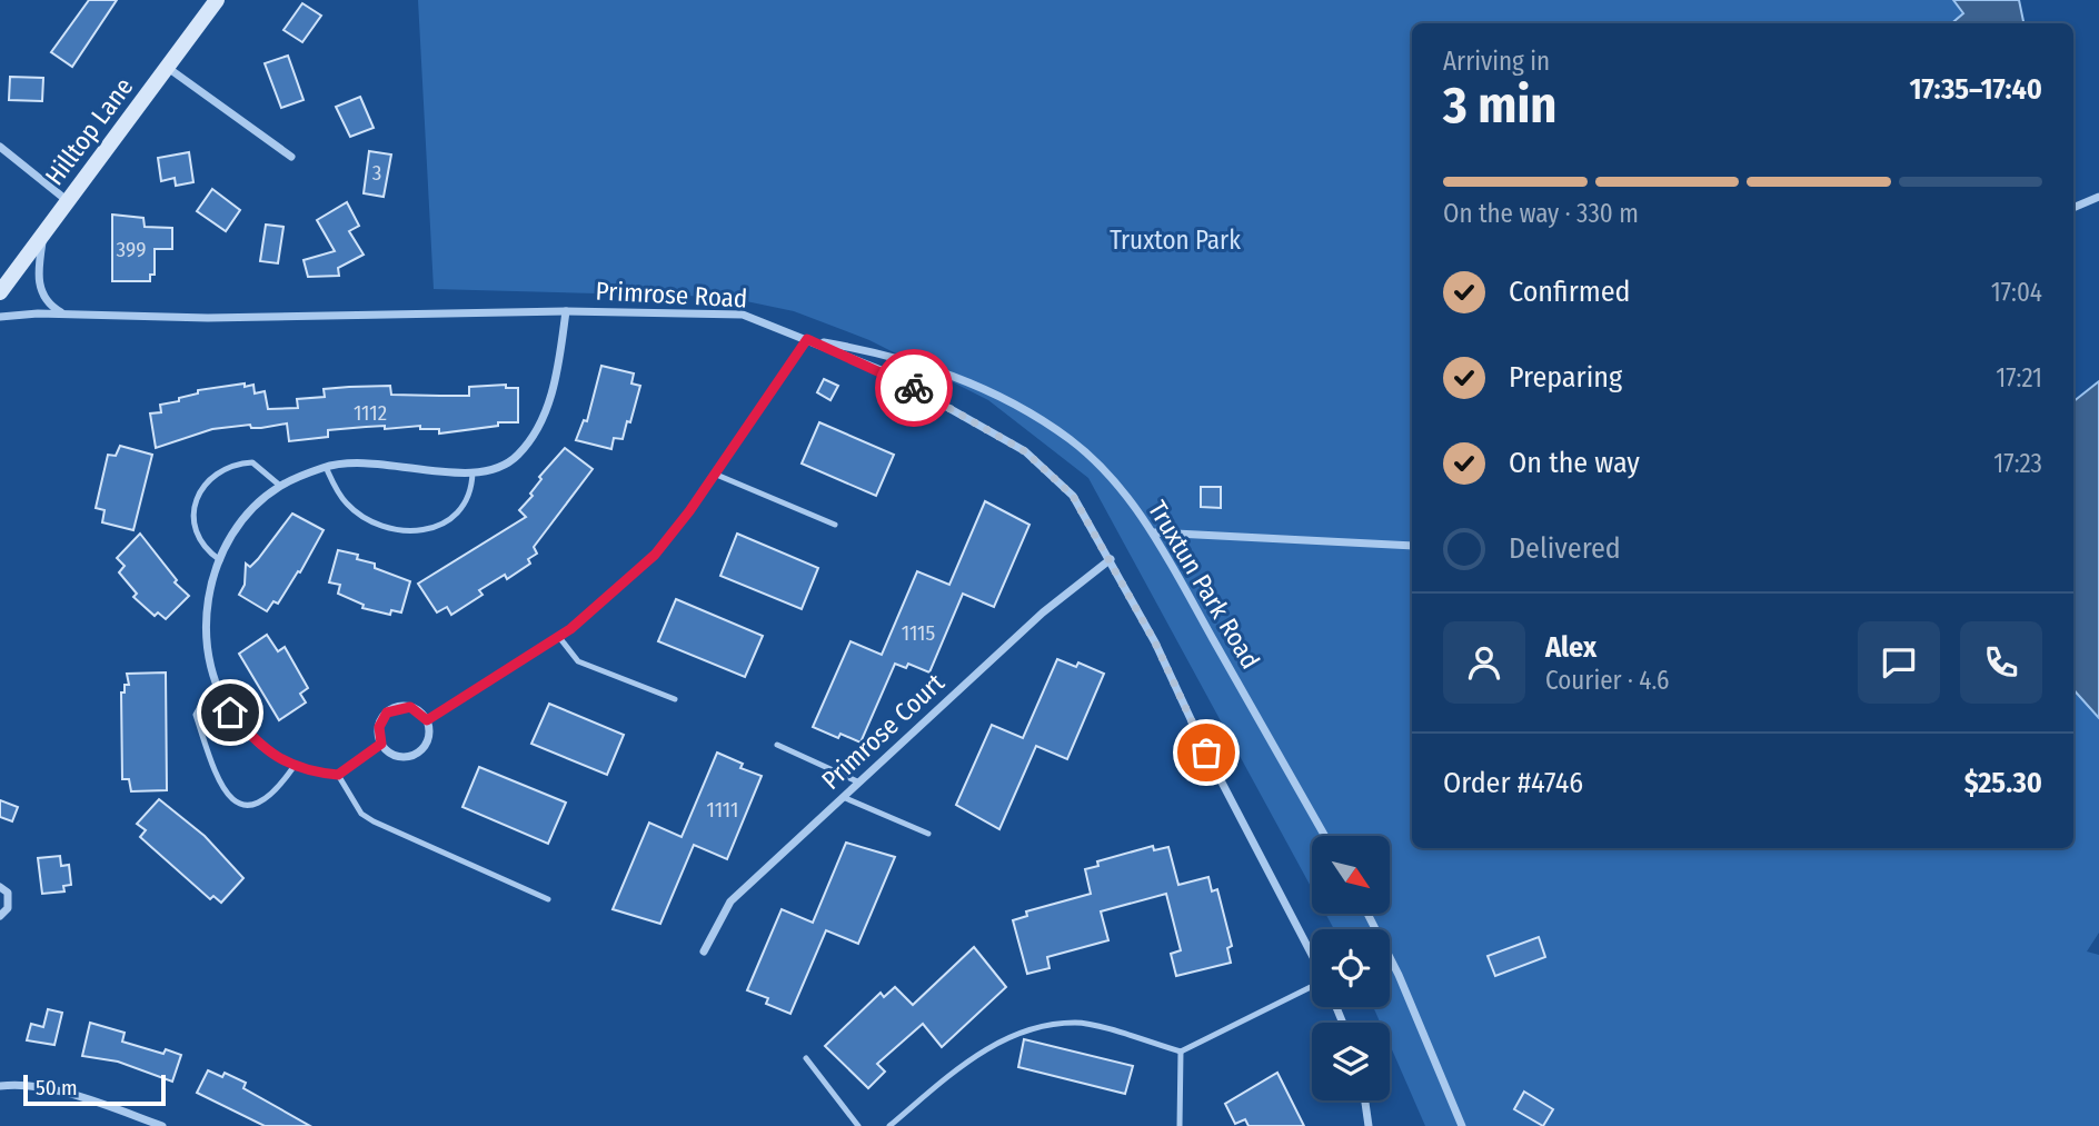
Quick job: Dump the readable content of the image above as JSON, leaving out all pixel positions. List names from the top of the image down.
{
  "streets": {
    "street": [
      "Hilltop Lane",
      "Primrose Road",
      "Truxtun Park Road",
      "Primrose Court"
    ]
  },
  "crossings": [
    ["Primrose Road", "Truxtun Park Road"],
    ["Primrose Road", "Primrose Court"]
  ],
  "parks": ["Truxton Park"],
  "house_numbers": [
    "3",
    "399",
    "1112",
    "1115",
    "1111"
  ],
  "scale_bar": "50 m",
  "north": "bottom right",
  "page": {
    "heading": ["3 min", "Arriving in", "17:35–17:40"],
    "panel": [
      "Alex",
      "Courier · 4.6",
      "Order #4746",
      "$25.30"
    ],
    "bar": "On the way · 330 m",
    "list": [
      ["Confirmed", "17:04"],
      ["Preparing", "17:21"],
      ["On the way", "17:23"],
      "Delivered"
    ],
    "scale": "50 m"
  }
}
